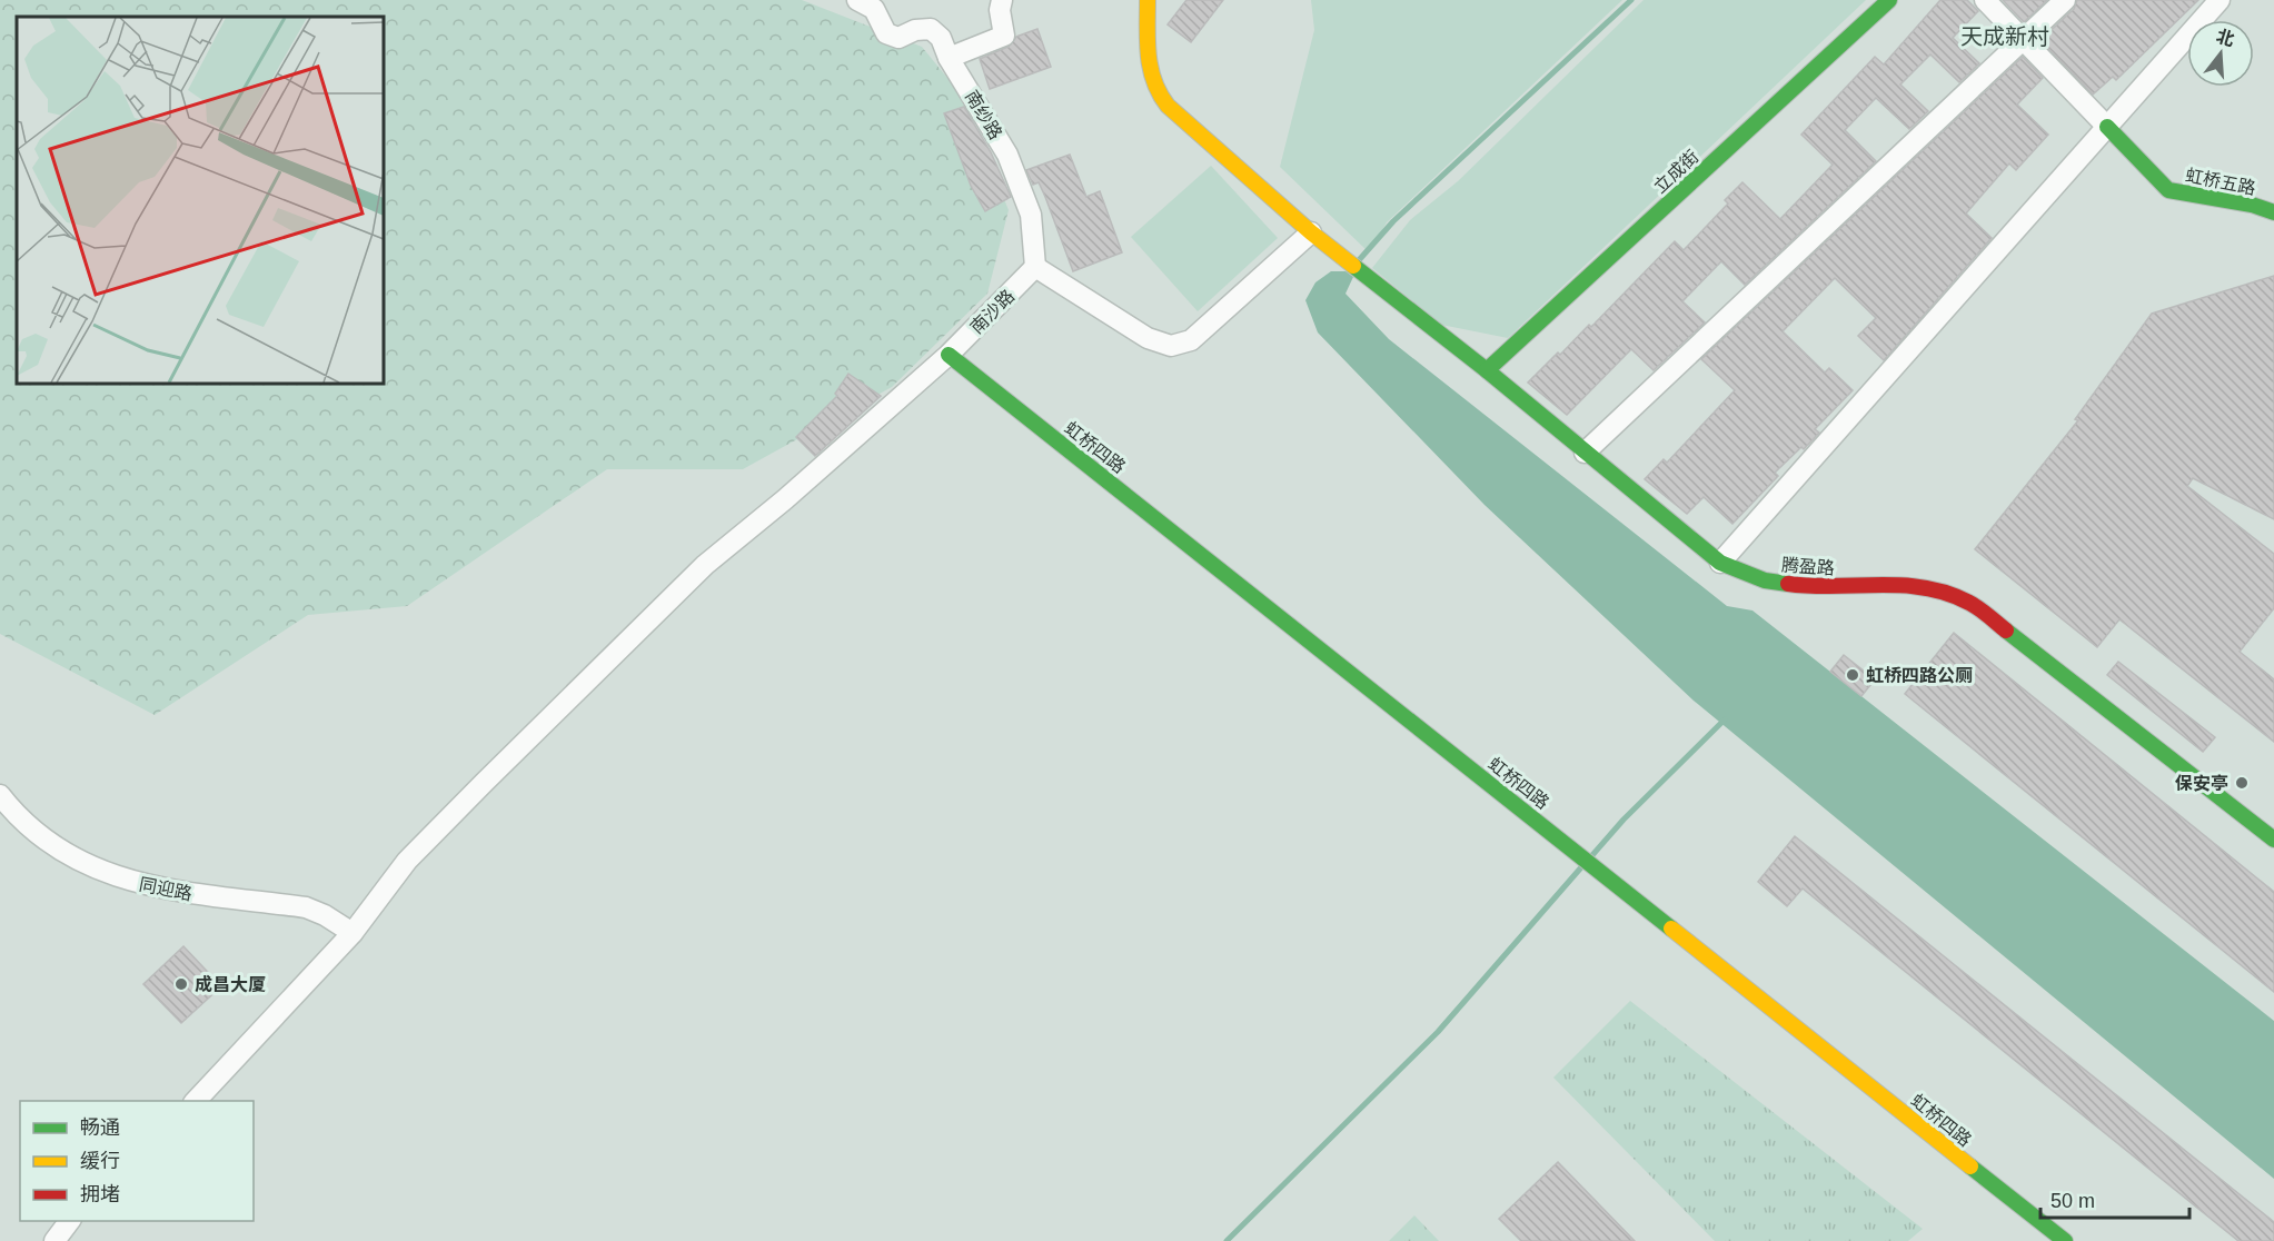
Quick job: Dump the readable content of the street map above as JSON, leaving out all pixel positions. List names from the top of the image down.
{
  "streets": {
    "street": [
      "南纱路",
      "立成街",
      "虹桥五路",
      "南沙路",
      "虹桥四路",
      "腾盈路",
      "同迎路"
    ]
  },
  "crossings": [
    ["南纱路", "南沙路"],
    ["立成街", "腾盈路"],
    ["南沙路", "虹桥四路"],
    ["南沙路", "同迎路"]
  ],
  "districts": ["天成新村"],
  "places": ["虹桥四路公厕", "保安亭", "成昌大厦"],
  "legend": ["畅通", "缓行", "拥堵"],
  "scale_bar": "50 m",
  "north": "top"
}
